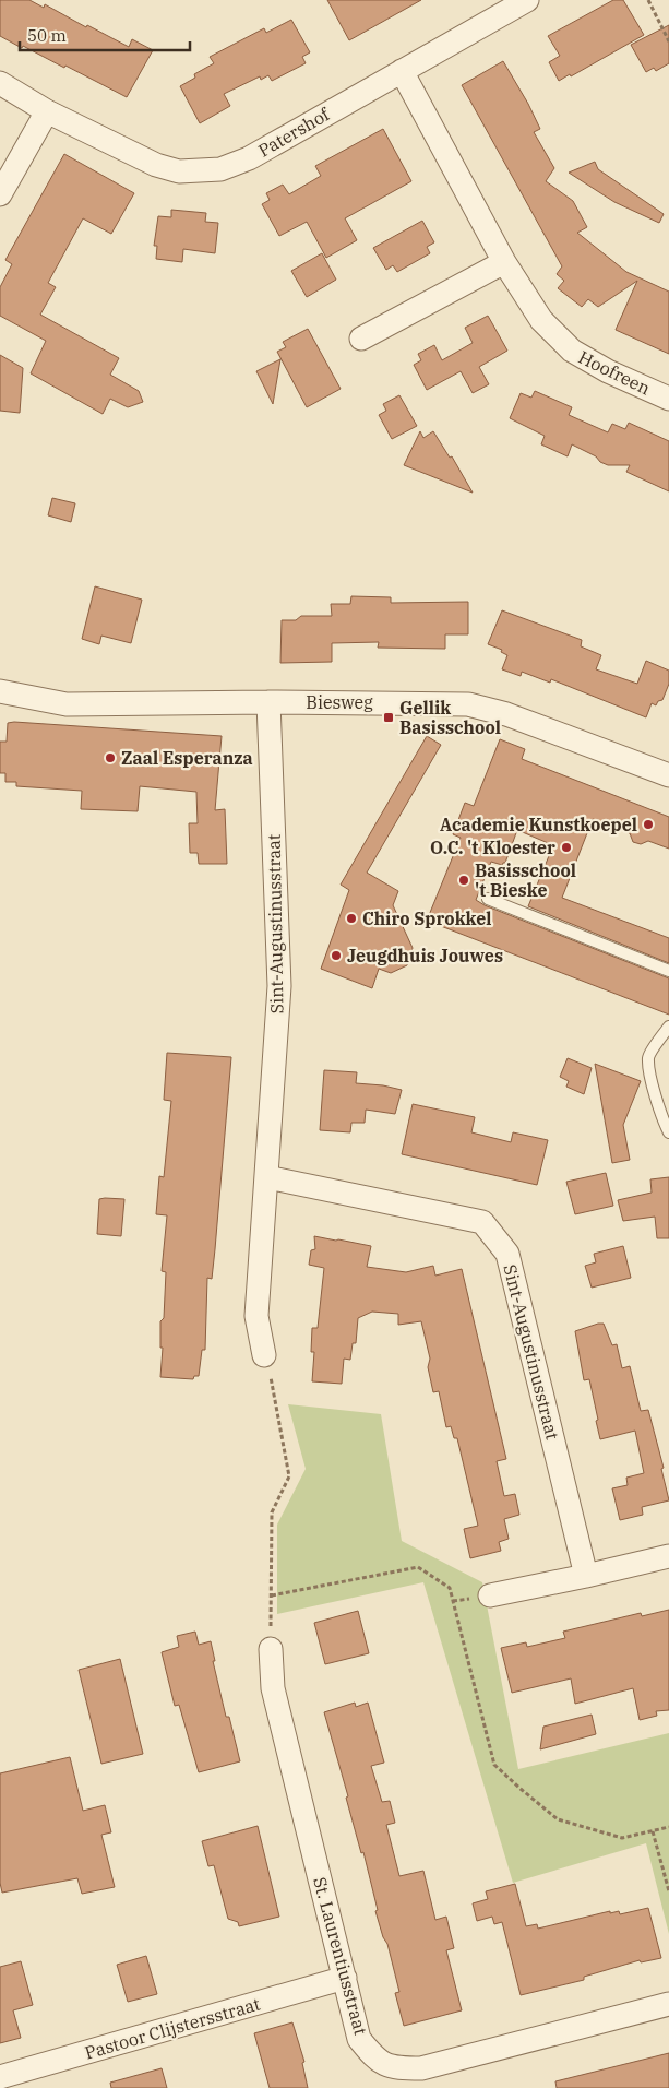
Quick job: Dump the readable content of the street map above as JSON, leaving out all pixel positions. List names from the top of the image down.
{
  "streets": {
    "street": [
      "Patershof",
      "Hoofreen",
      "Biesweg",
      "Sint-Augustinusstraat",
      "St. Laurentiusstraat",
      "Pastoor Clijstersstraat"
    ]
  },
  "crossings": [
    ["Patershof", "Hoofreen"],
    ["Biesweg", "Sint-Augustinusstraat"],
    ["St. Laurentiusstraat", "Pastoor Clijstersstraat"]
  ],
  "places": {
    "transit": ["Gellik Basisschool"],
    "other": [
      "Zaal Esperanza",
      "Academie Kunstkoepel",
      "O.C. 't Kloester",
      "Basisschool 't Bieske",
      "Chiro Sprokkel",
      "Jeugdhuis Jouwes"
    ]
  },
  "scale_bar": "50 m"
}
